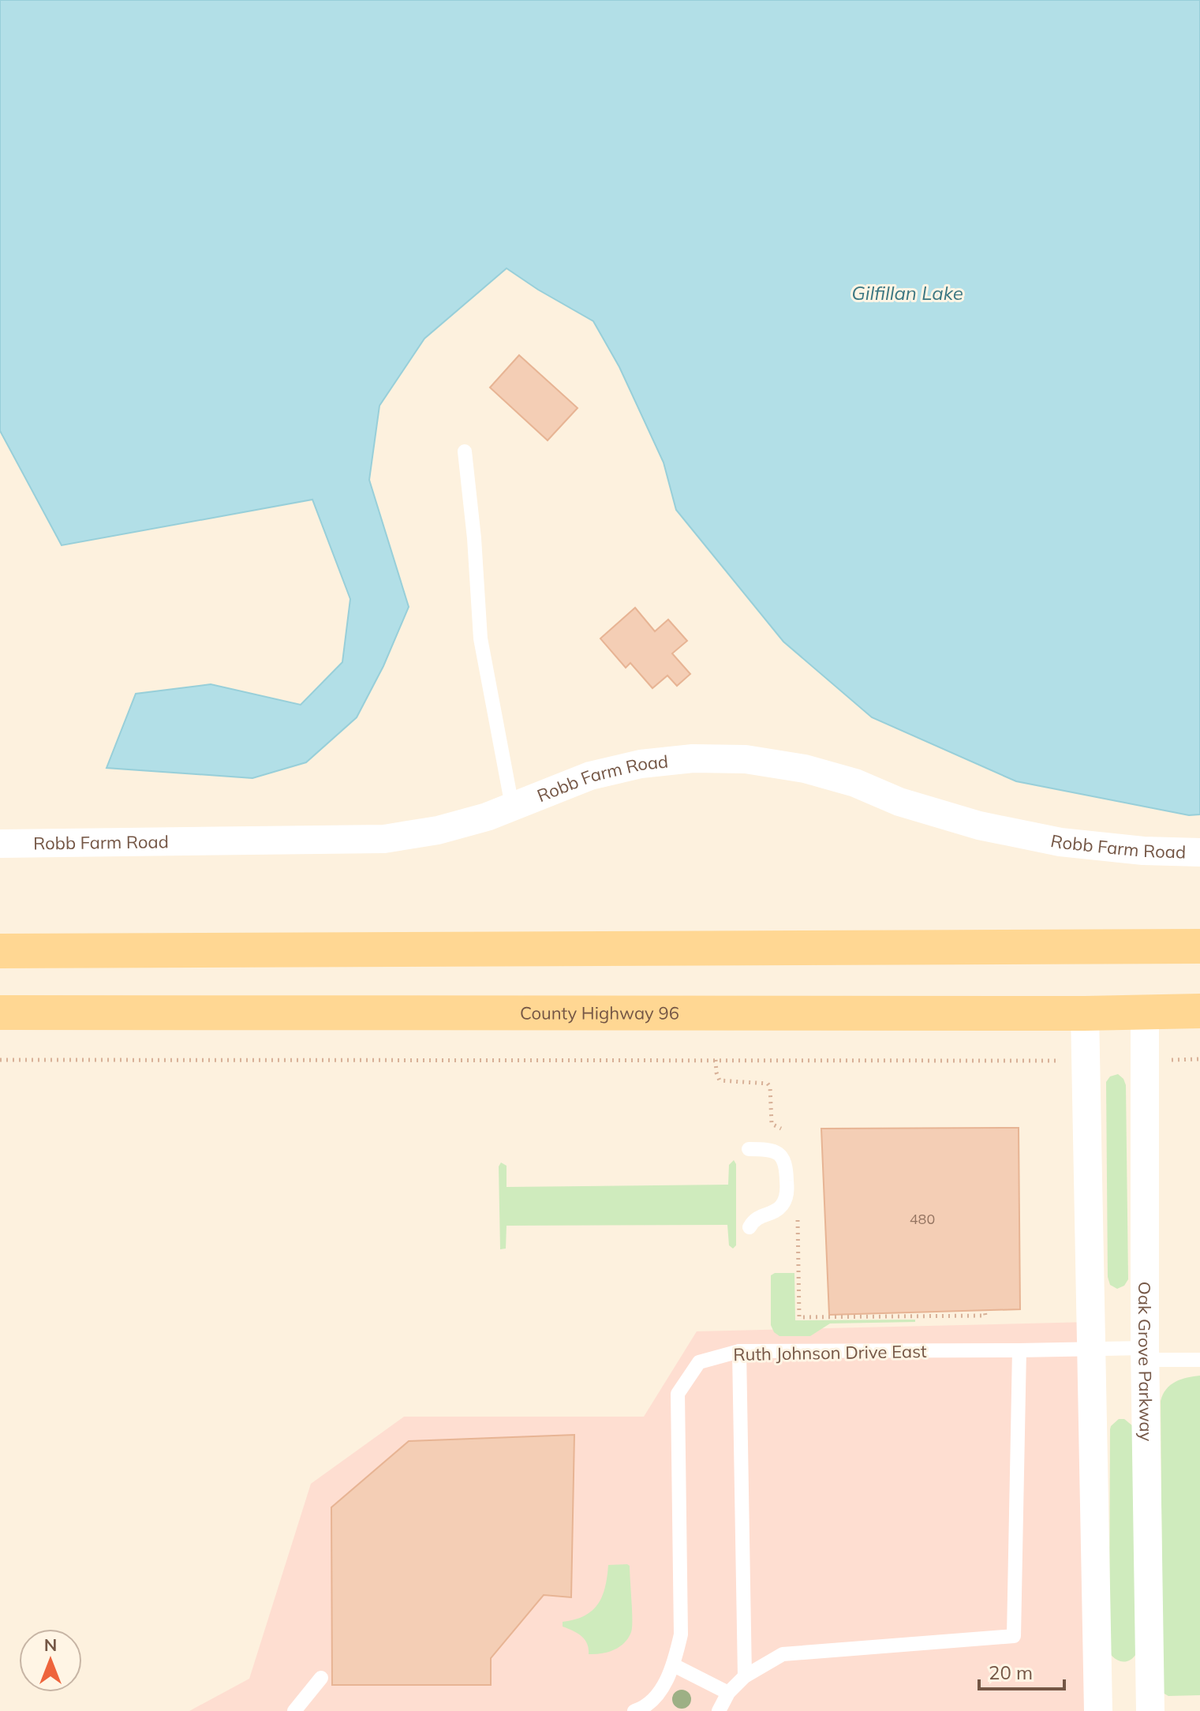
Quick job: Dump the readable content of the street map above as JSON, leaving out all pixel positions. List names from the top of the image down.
{
  "streets": {
    "main road": ["County Highway 96"],
    "street": ["Robb Farm Road", "Oak Grove Parkway"],
    "lane": ["Ruth Johnson Drive East"]
  },
  "crossings": [
    ["County Highway 96", "Oak Grove Parkway"],
    ["Ruth Johnson Drive East", "Oak Grove Parkway"]
  ],
  "water": ["Gilfillan Lake"],
  "house_numbers": ["480"],
  "scale_bar": "20 m",
  "north": "top"
}
